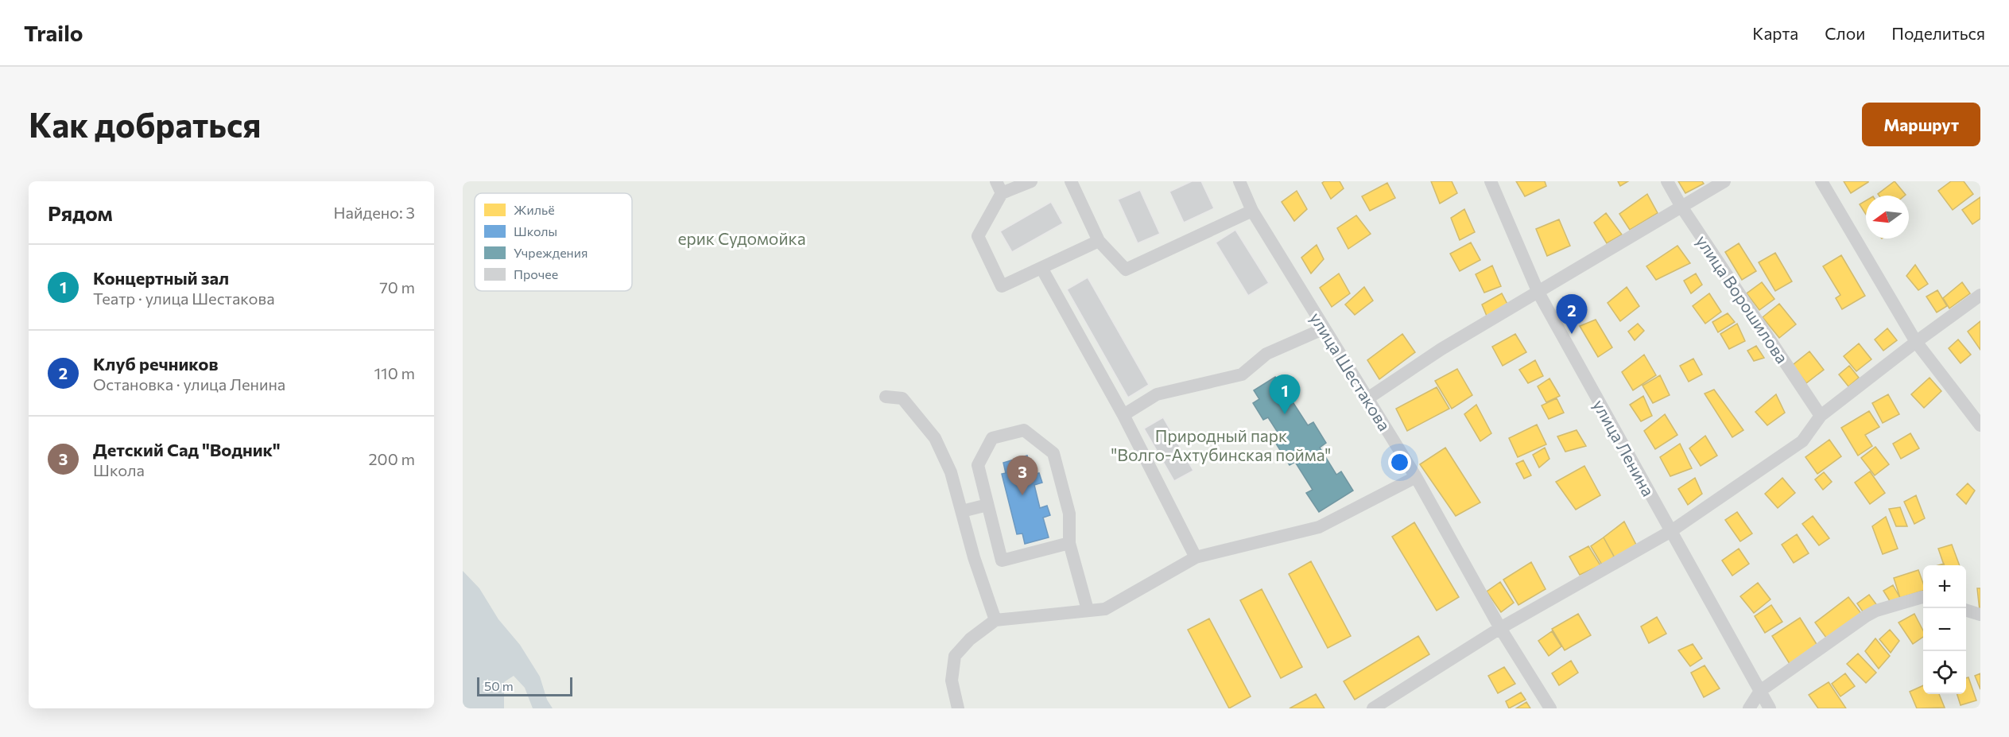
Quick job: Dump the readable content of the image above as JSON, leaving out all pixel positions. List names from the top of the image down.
{
  "streets": {
    "street": ["улица Ворошилова", "улица Шестакова", "улица Ленина"]
  },
  "parks": ["ерик Судомойка", "Природный парк \"Волго-Ахтубинская пойма\""],
  "legend": [
    "Жильё",
    "Школы",
    "Учреждения",
    "Прочее"
  ],
  "scale_bar": "50 m",
  "north": "left",
  "page": {
    "header": "Trailo",
    "nav": ["Карта", "Слои", "Поделиться"],
    "buttons": "Маршрут",
    "title": "Как добраться",
    "heading": ["Рядом", "Найдено: 3"],
    "list": [
      {
        "mark": "1",
        "name": "Концертный зал",
        "note": "Театр · улица Шестакова",
        "value": "70 m"
      },
      {
        "mark": "2",
        "name": "Клуб речников",
        "note": "Остановка · улица Ленина",
        "value": "110 m"
      },
      {
        "mark": "3",
        "name": "Детский Сад \"Водник\"",
        "note": "Школа",
        "value": "200 m"
      }
    ],
    "pins": ["2", "1", "3"],
    "map_buttons": ["+", "−"],
    "scale": "50 m"
  }
}
